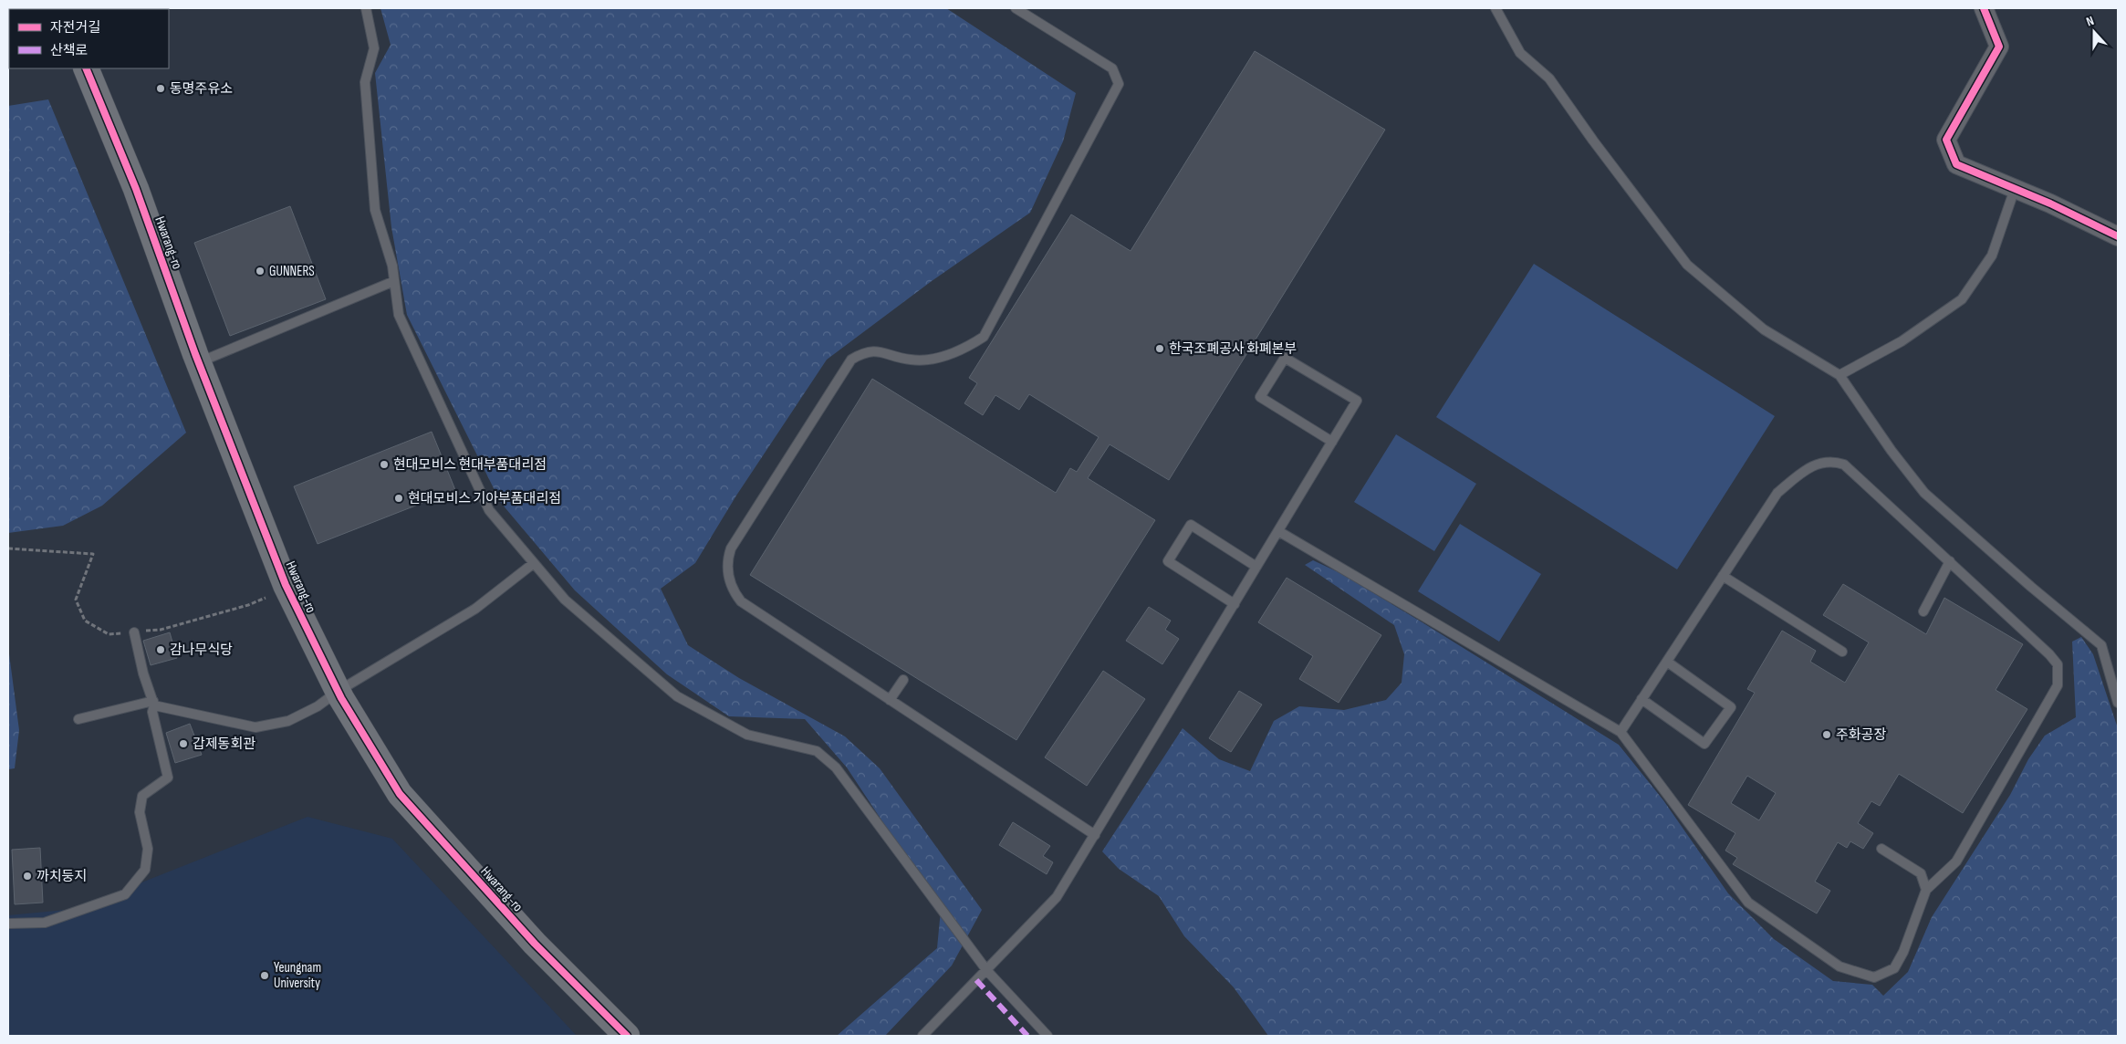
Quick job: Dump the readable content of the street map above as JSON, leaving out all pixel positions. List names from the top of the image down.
{
  "streets": {
    "street": ["Hwarang-ro"]
  },
  "places": [
    "동명주유소",
    "GUNNERS",
    "한국조폐공사 화폐본부",
    "현대모비스 현대부품대리점",
    "현대모비스 기아부품대리점",
    "감나무식당",
    "주화공장",
    "갑제동회관",
    "까치둥지",
    "Yeungnam University"
  ],
  "legend": ["자전거길", "산책로"],
  "north": "top"
}
